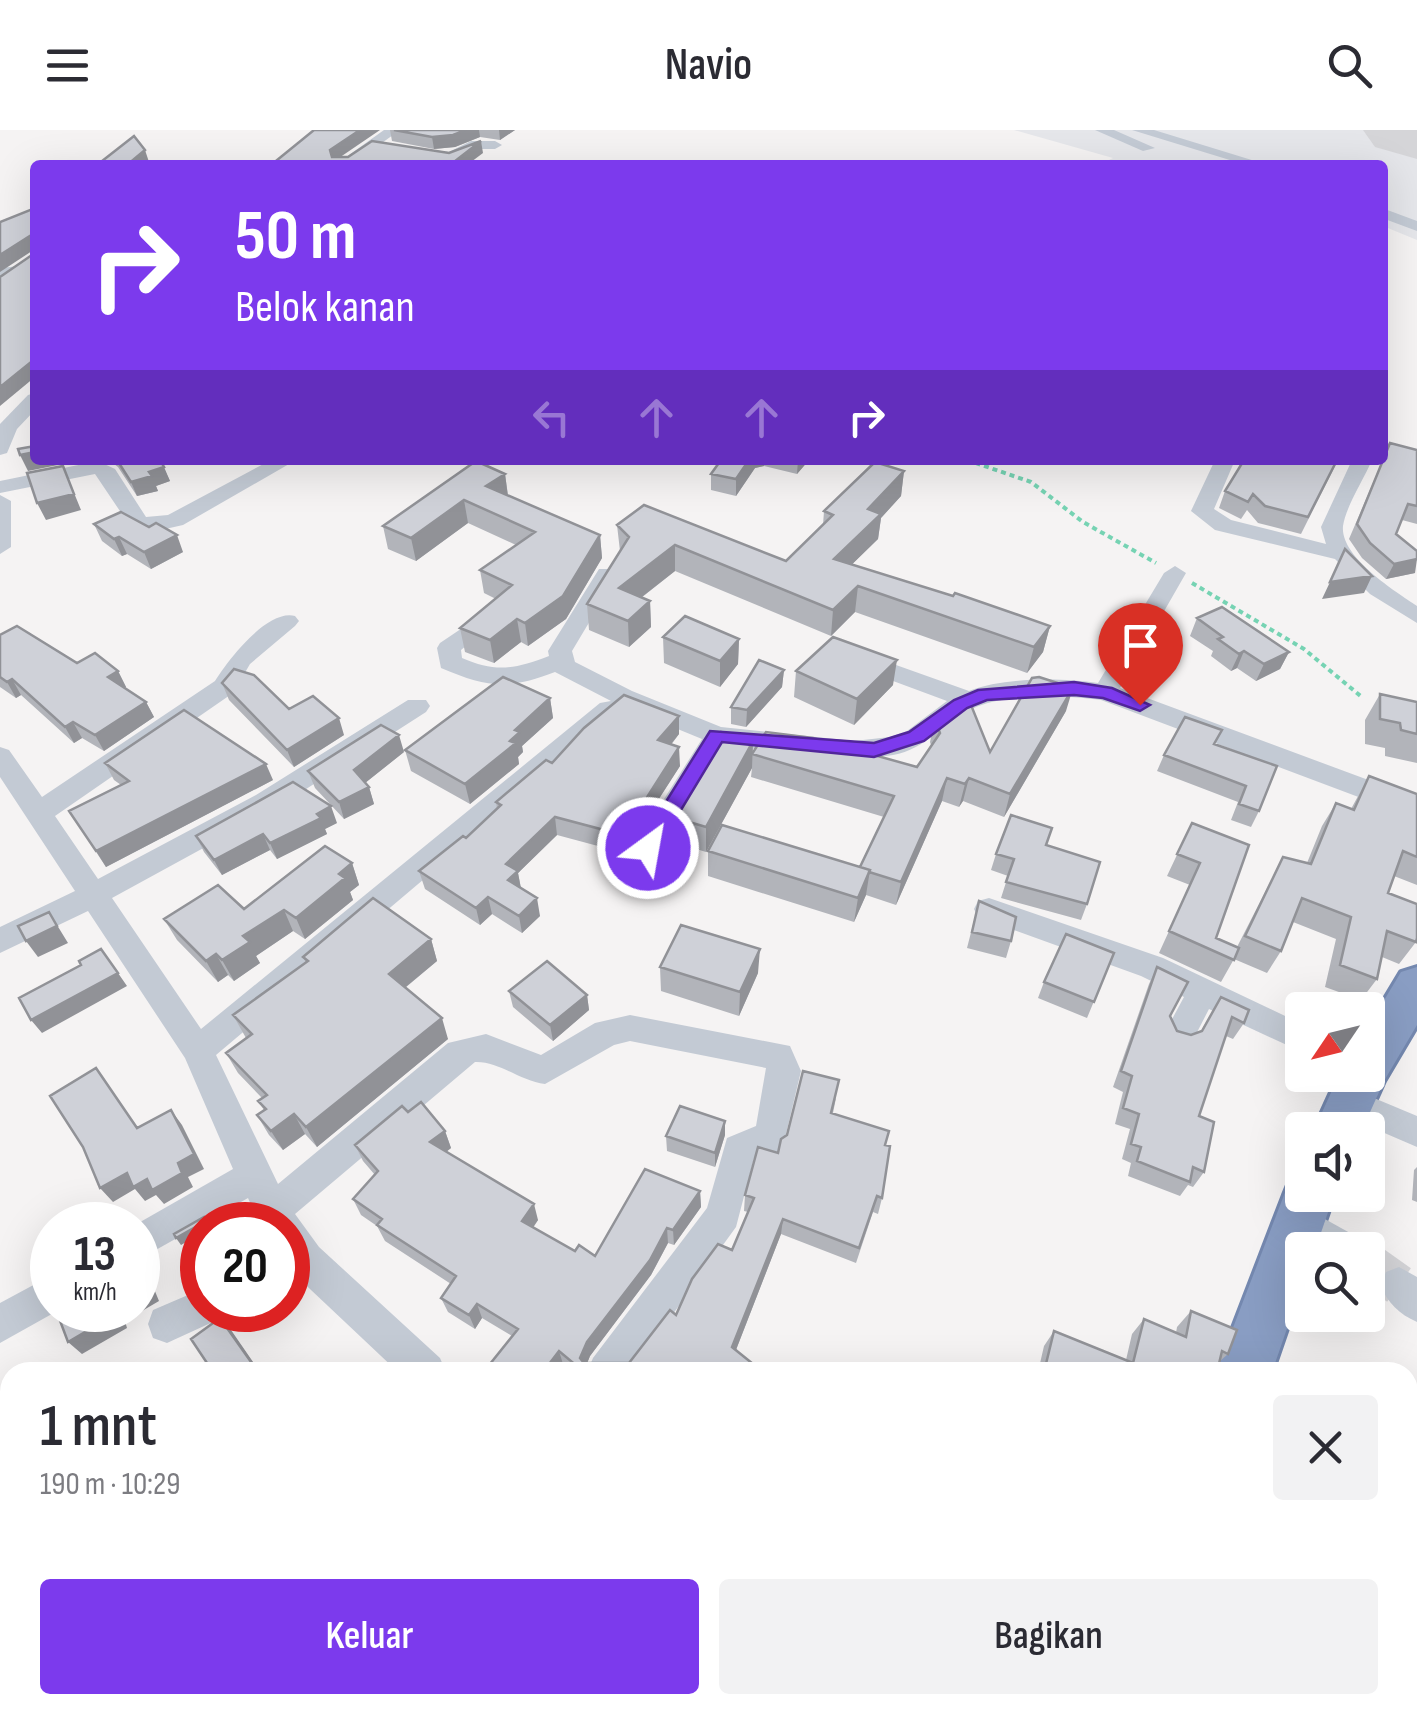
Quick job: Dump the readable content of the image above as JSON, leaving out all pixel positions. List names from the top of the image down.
{
  "north": "bottom left",
  "page": {
    "header": "Navio",
    "turn": ["50 m", "Belok kanan"],
    "speed": "13 km/h",
    "limit": "20",
    "heading": ["1 mnt", "190 m · 10:29"],
    "buttons": ["Keluar", "Bagikan"]
  }
}
